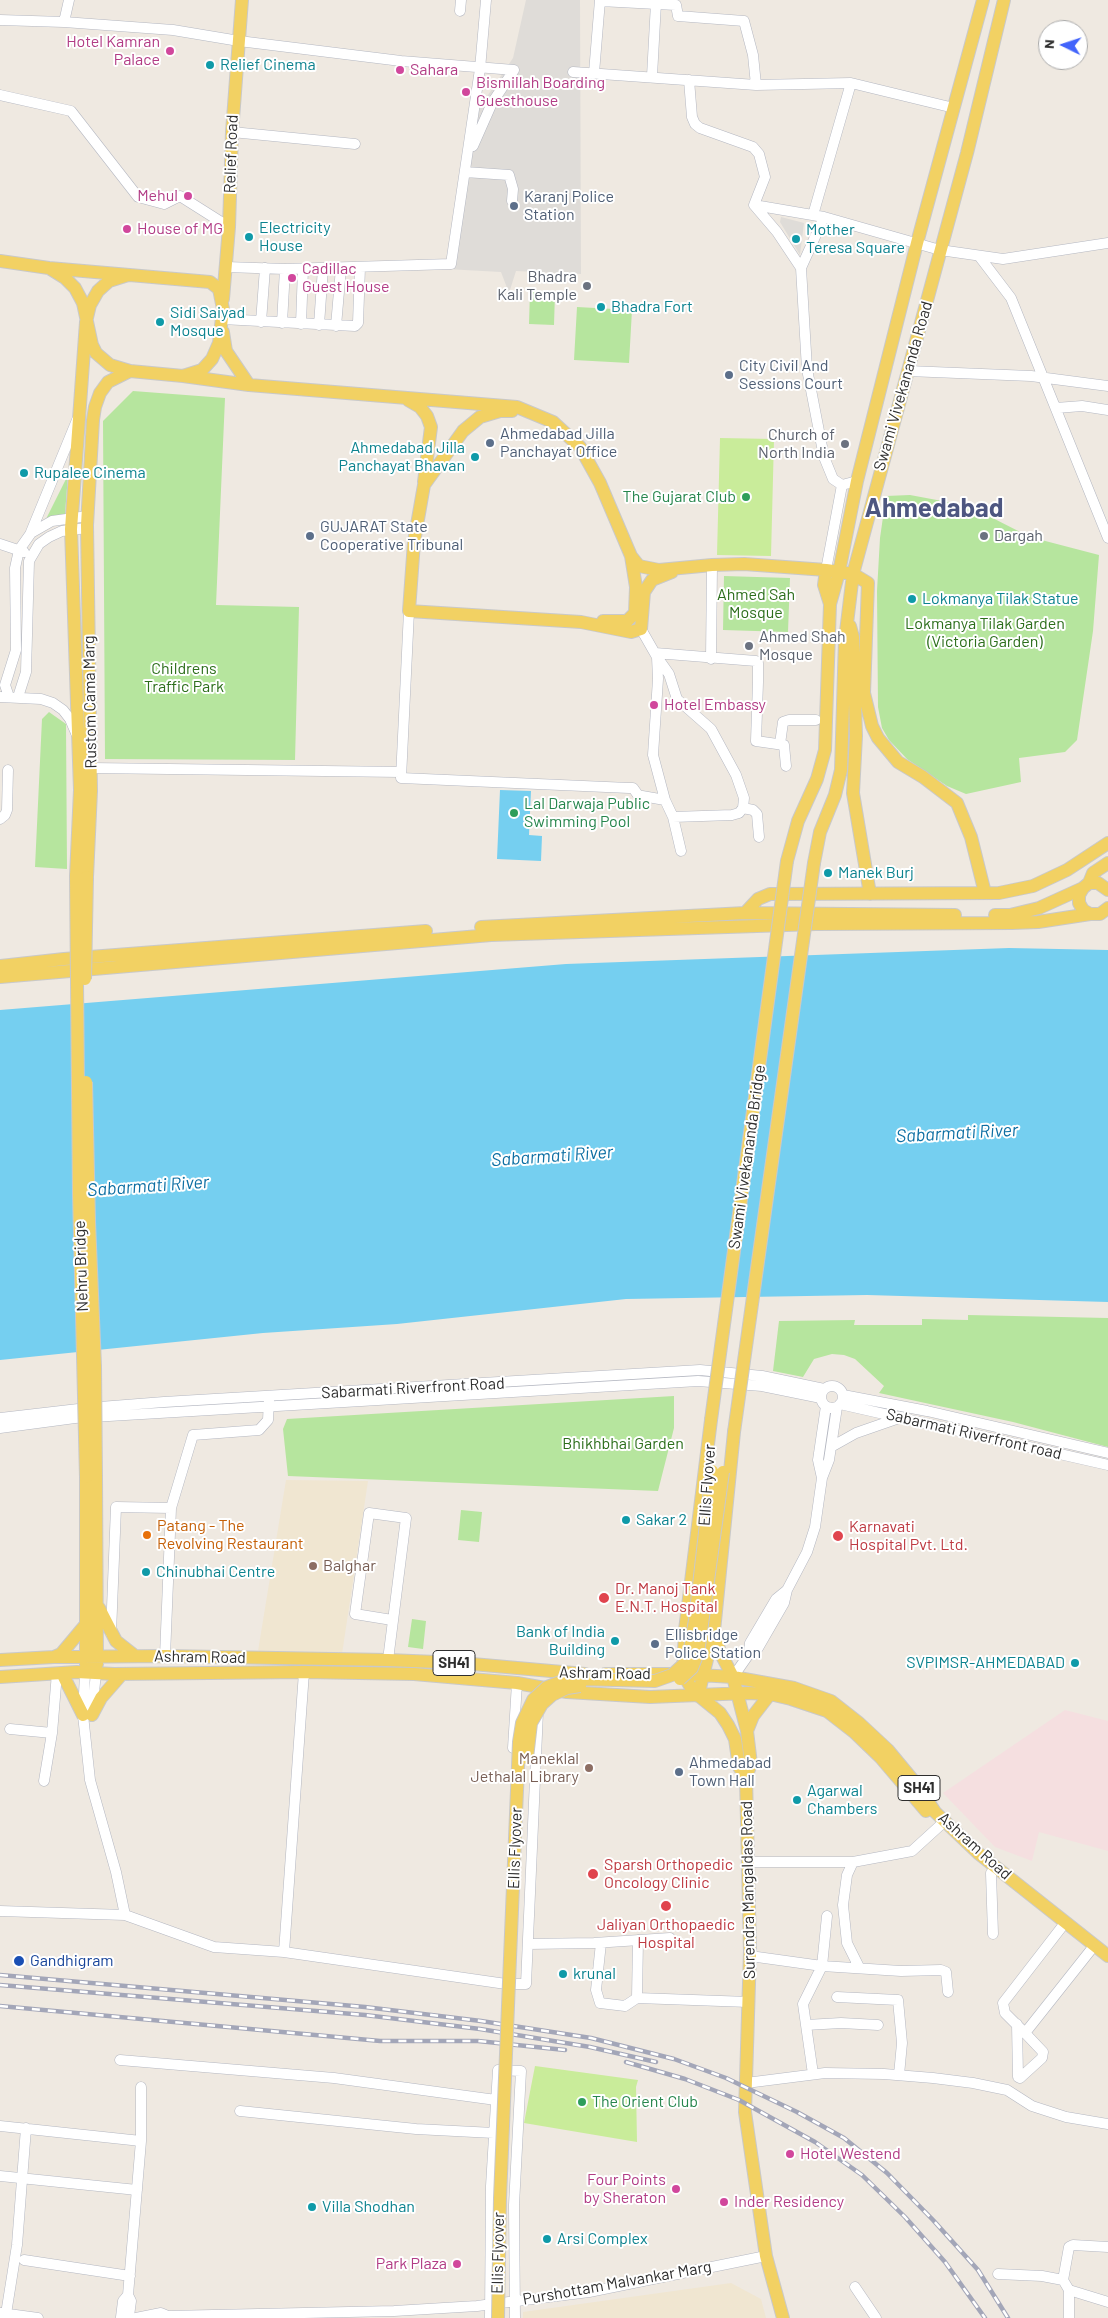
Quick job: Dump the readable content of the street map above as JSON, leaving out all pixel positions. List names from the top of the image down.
{
  "streets": {
    "main road": [
      "Relief Road",
      "Swami Vivekananda Road",
      "Rustom Cama Marg",
      "Swami Vivekananda Bridge",
      "Nehru Bridge",
      "Ellis Flyover",
      "Ashram Road",
      "SH41",
      "Surendra Mangaldas Road"
    ],
    "street": ["Sabarmati Riverfront Road", "Sabarmati Riverfront road", "Purshottam Malvankar Marg"]
  },
  "crossings": [
    ["Relief Road", "Rustom Cama Marg"],
    ["Swami Vivekananda Road", "Swami Vivekananda Bridge"],
    ["Rustom Cama Marg", "Nehru Bridge"],
    ["Swami Vivekananda Bridge", "Ellis Flyover"],
    ["Nehru Bridge", "Ashram Road"],
    ["Sabarmati Riverfront Road", "Sabarmati Riverfront road"],
    ["Ashram Road", "Surendra Mangaldas Road"],
    ["Surendra Mangaldas Road", "Purshottam Malvankar Marg"]
  ],
  "districts": ["Ahmedabad"],
  "water": ["Sabarmati River"],
  "parks": [
    "Ahmed Sah Mosque",
    "Lokmanya Tilak Garden (Victoria Garden)",
    "Childrens Traffic Park",
    "Bhikhbhai Garden"
  ],
  "places": [
    "Hotel Kamran Palace",
    "Relief Cinema",
    "Sahara",
    "Bismillah Boarding Guesthouse",
    "Mehul",
    "Karanj Police Station",
    "House of MG",
    "Electricity House",
    "Mother Teresa Square",
    "Cadillac Guest House",
    "Bhadra Kali Temple",
    "Bhadra Fort",
    "Sidi Saiyad Mosque",
    "City Civil And Sessions Court",
    "Ahmedabad Jilla Panchayat Office",
    "Church of North India",
    "Ahmedabad Jilla Panchayat Bhavan",
    "Rupalee Cinema",
    "The Gujarat Club",
    "GUJARAT State Cooperative Tribunal",
    "Dargah",
    "Lokmanya Tilak Statue",
    "Ahmed Shah Mosque",
    "Hotel Embassy",
    "Lal Darwaja Public Swimming Pool",
    "Manek Burj",
    "Sakar 2",
    "Patang - The Revolving Restaurant",
    "Karnavati Hospital Pvt. Ltd.",
    "Balghar",
    "Chinubhai Centre",
    "Dr. Manoj Tank E.N.T. Hospital",
    "Bank of India Building",
    "Ellisbridge Police Station",
    "SVPIMSR-AHMEDABAD",
    "Maneklal Jethalal Library",
    "Ahmedabad Town Hall",
    "Agarwal Chambers",
    "Sparsh Orthopedic Oncology Clinic",
    "Jaliyan Orthopaedic Hospital",
    "Gandhigram",
    "krunal",
    "The Orient Club",
    "Hotel Westend",
    "Four Points by Sheraton",
    "Inder Residency",
    "Villa Shodhan",
    "Arsi Complex",
    "Park Plaza"
  ],
  "north": "left"
}
